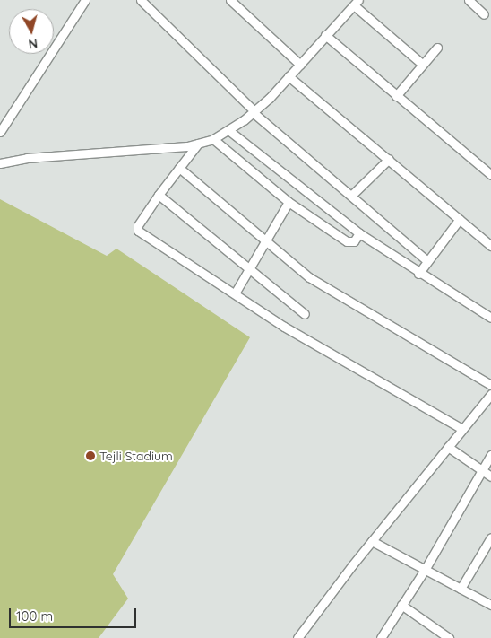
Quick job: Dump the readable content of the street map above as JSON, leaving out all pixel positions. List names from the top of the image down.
{
  "places": ["Tejli Stadium"],
  "scale_bar": "100 m",
  "north": "bottom"
}
